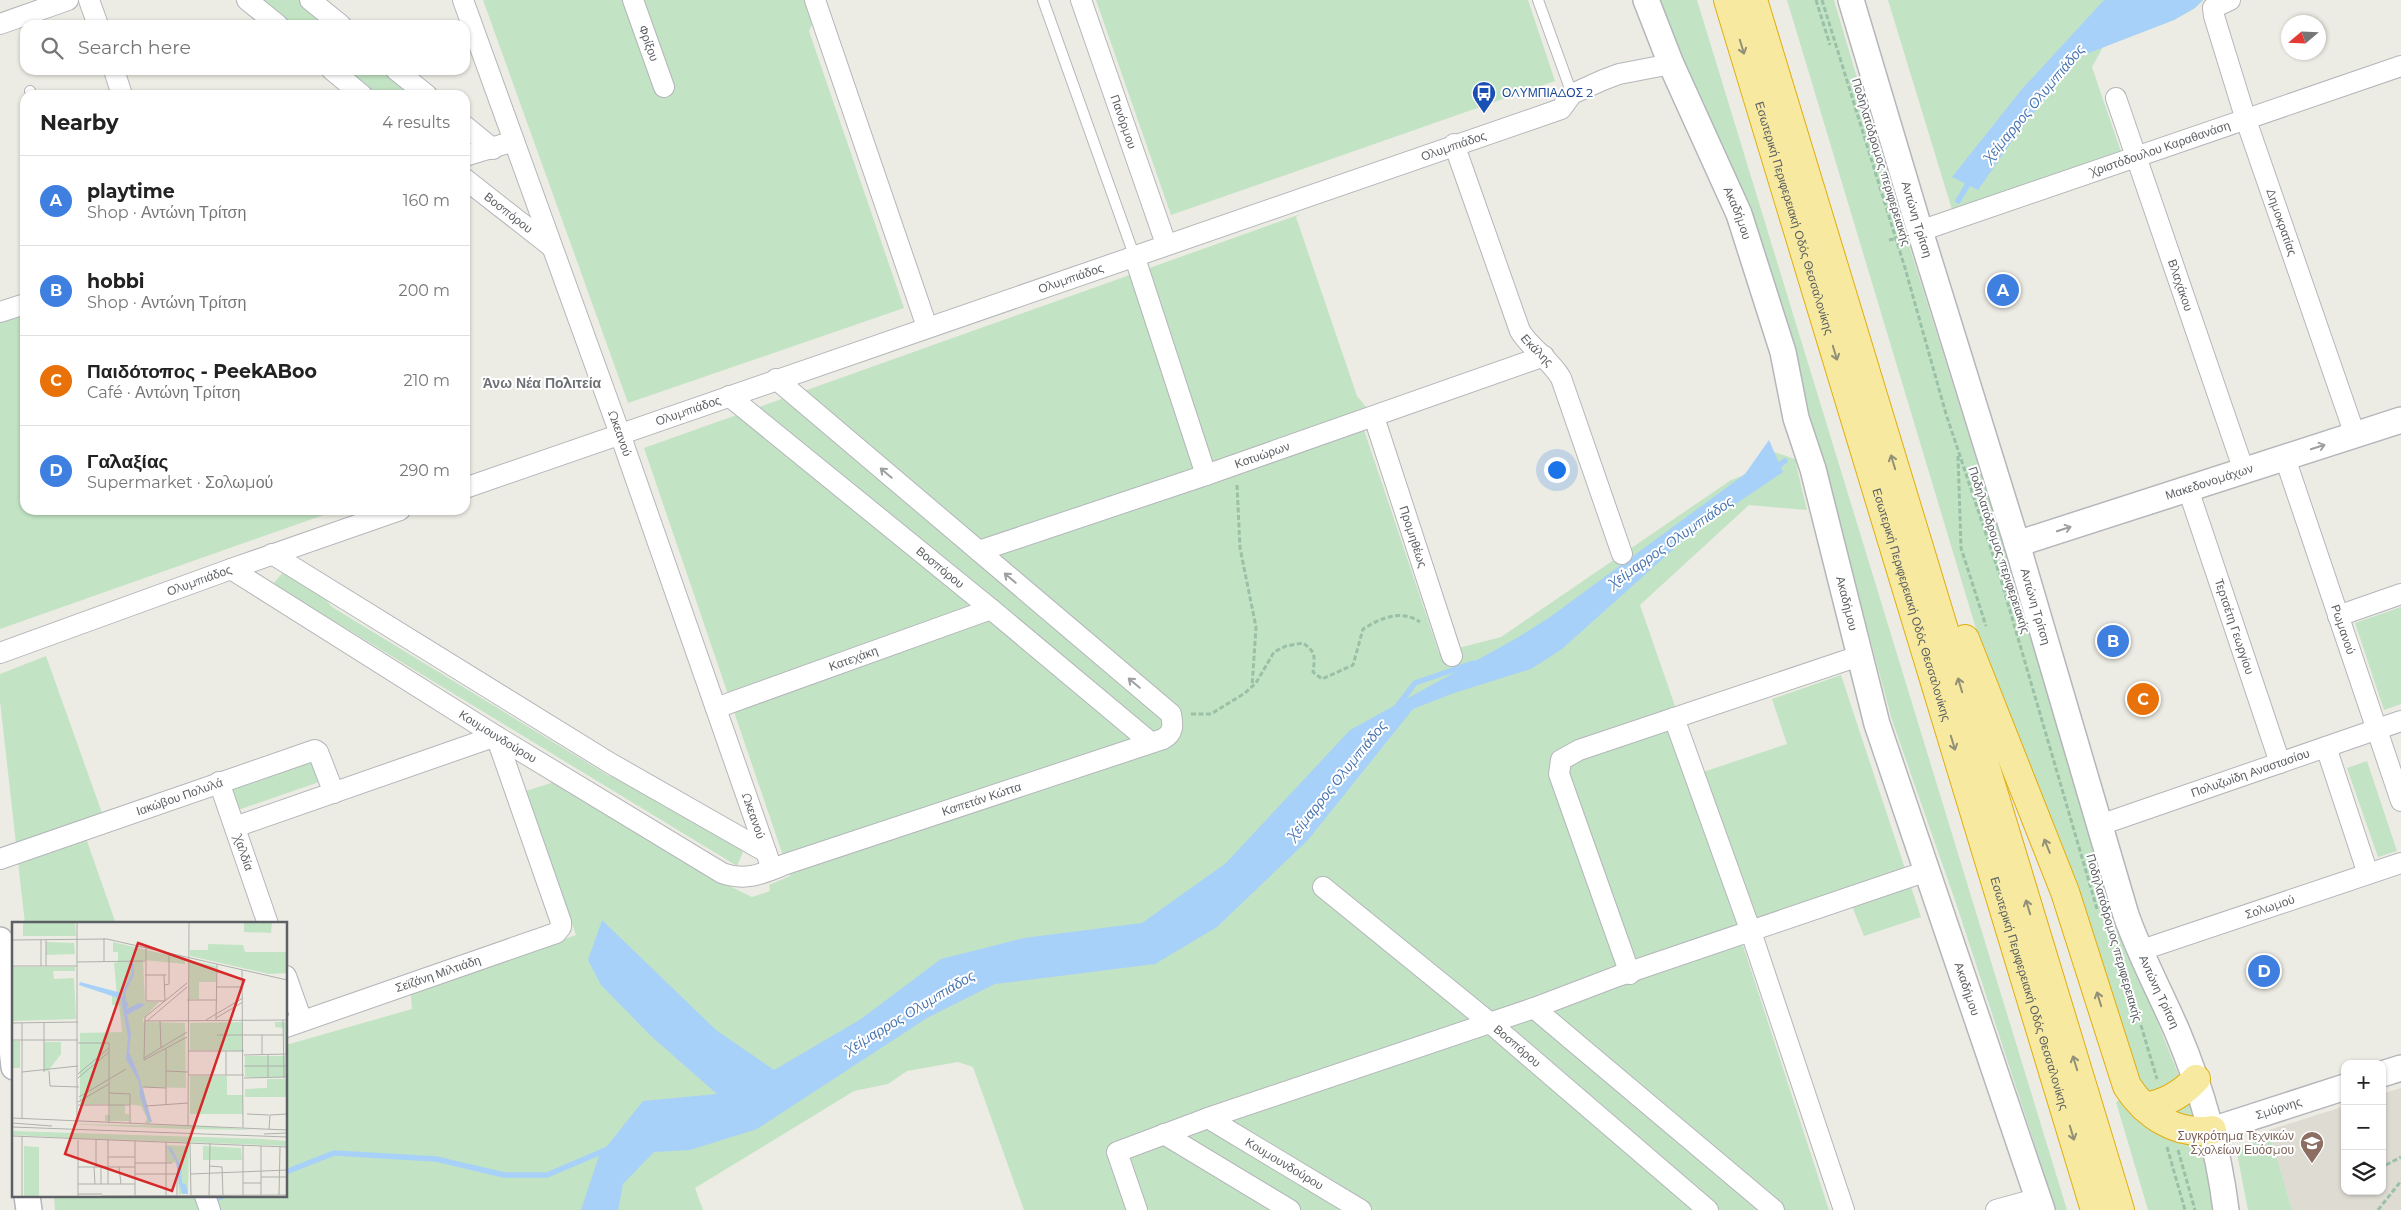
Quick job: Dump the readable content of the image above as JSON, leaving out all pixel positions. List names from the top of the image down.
{
  "streets": {
    "highway": ["Εσωτερική Περιφερειακή Οδός Θεσσαλονίκης"],
    "street": [
      "Φρίξου",
      "Πανόρμου",
      "Ολυμπιάδος",
      "Χριστόδουλου Καραθανάση",
      "Βοσπόρου",
      "Ακαδήμου",
      "Αντώνη Τρίτση",
      "Δημοκρατίας",
      "Βλαχάκου",
      "Εκάλης",
      "Ωκεανού",
      "Κοτυώρων",
      "Μακεδονομάχων",
      "Προμηθέως",
      "Τερτσέτη Γεωργίου",
      "Ρωμανού",
      "Κατεχάκη",
      "Κουμουνδούρου",
      "Πολυζωίδη Αναστασίου",
      "Ιακώβου Πολυλά",
      "Καπετάν Κώττα",
      "Χαλδία",
      "Σολωμού",
      "Σεϊζάνη Μιλτιάδη",
      "Σμύρνης"
    ],
    "path": ["Ποδηλατόδρομος περιφερειακής"]
  },
  "crossings": [
    ["Πανόρμου", "Ολυμπιάδος"],
    ["Ολυμπιάδος", "Βοσπόρου"],
    ["Ολυμπιάδος", "Ακαδήμου"],
    ["Ολυμπιάδος", "Εκάλης"],
    ["Ολυμπιάδος", "Ωκεανού"],
    ["Ολυμπιάδος", "Κουμουνδούρου"],
    ["Χριστόδουλου Καραθανάση", "Αντώνη Τρίτση"],
    ["Χριστόδουλου Καραθανάση", "Δημοκρατίας"],
    ["Χριστόδουλου Καραθανάση", "Βλαχάκου"],
    ["Βοσπόρου", "Ωκεανού"],
    ["Βοσπόρου", "Κατεχάκη"],
    ["Βοσπόρου", "Καπετάν Κώττα"],
    ["Αντώνη Τρίτση", "Μακεδονομάχων"],
    ["Αντώνη Τρίτση", "Πολυζωίδη Αναστασίου"],
    ["Αντώνη Τρίτση", "Σολωμού"],
    ["Αντώνη Τρίτση", "Σμύρνης"],
    ["Δημοκρατίας", "Μακεδονομάχων"],
    ["Βλαχάκου", "Μακεδονομάχων"],
    ["Εκάλης", "Κοτυώρων"],
    ["Ωκεανού", "Κατεχάκη"],
    ["Ωκεανού", "Κουμουνδούρου"],
    ["Ωκεανού", "Καπετάν Κώττα"],
    ["Κοτυώρων", "Προμηθέως"],
    ["Μακεδονομάχων", "Τερτσέτη Γεωργίου"],
    ["Μακεδονομάχων", "Ρωμανού"],
    ["Τερτσέτη Γεωργίου", "Πολυζωίδη Αναστασίου"],
    ["Ρωμανού", "Πολυζωίδη Αναστασίου"],
    ["Κουμουνδούρου", "Καπετάν Κώττα"],
    ["Κουμουνδούρου", "Σεϊζάνη Μιλτιάδη"],
    ["Ιακώβου Πολυλά", "Χαλδία"]
  ],
  "one_way": ["Μακεδονομάχων"],
  "districts": ["Άνω Νέα Πολιτεία"],
  "water": ["Χείμαρρος Ολυμπιάδος"],
  "places": {
    "bus stop": ["ΟΛΥΜΠΙΑΔΟΣ 2"],
    "school or university": ["Συγκρότημα Τεχνικών Σχολείων Ευόσμου"]
  },
  "north": "left",
  "page": {
    "search": "Search here",
    "heading": ["Nearby", "4 results"],
    "list": [
      {
        "mark": "A",
        "name": "playtime",
        "note": "Shop · Αντώνη Τρίτση",
        "value": "160 m"
      },
      {
        "mark": "B",
        "name": "hobbi",
        "note": "Shop · Αντώνη Τρίτση",
        "value": "200 m"
      },
      {
        "mark": "C",
        "name": "Παιδότοπος - PeekABoo",
        "note": "Café · Αντώνη Τρίτση",
        "value": "210 m"
      },
      {
        "mark": "D",
        "name": "Γαλαξίας",
        "note": "Supermarket · Σολωμού",
        "value": "290 m"
      }
    ],
    "pins": [
      "A",
      "B",
      "C",
      "D"
    ],
    "map_buttons": ["+", "−"]
  }
}
